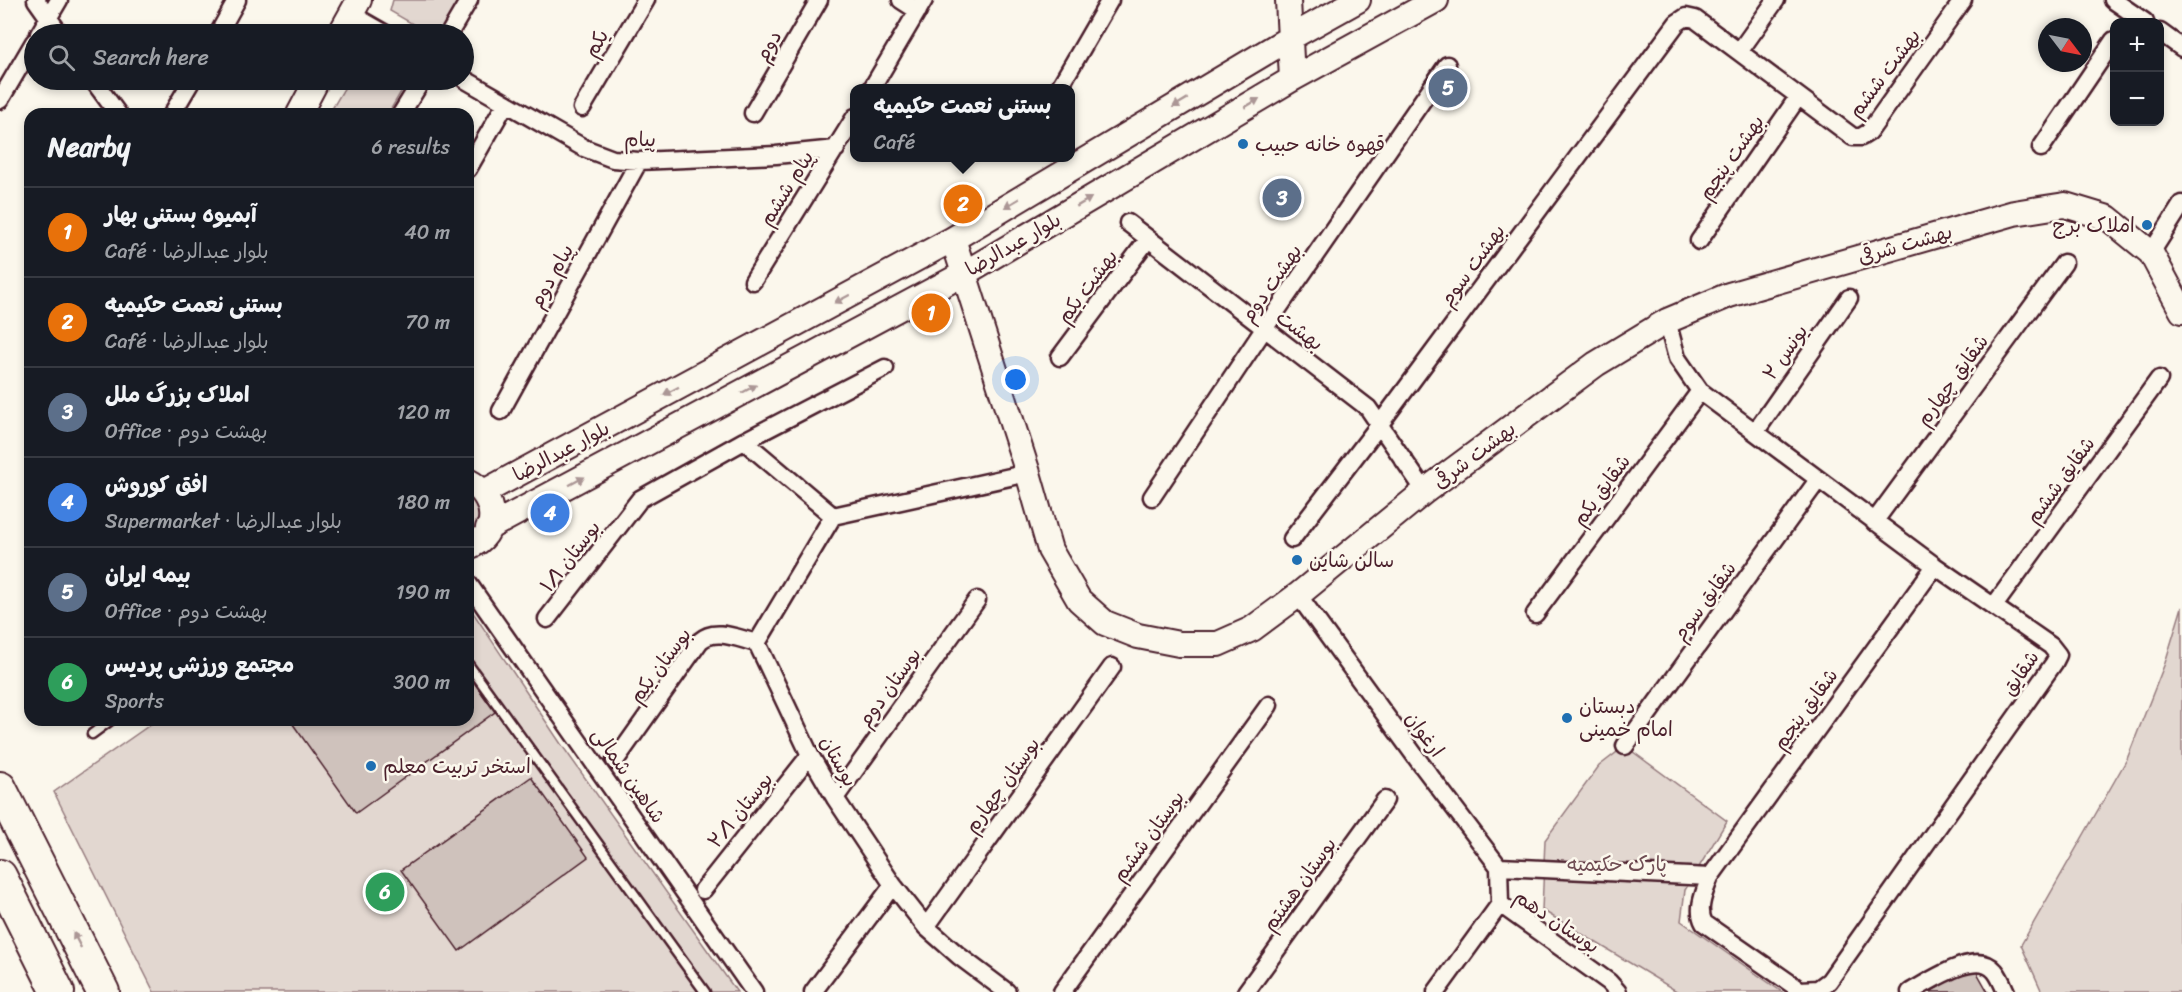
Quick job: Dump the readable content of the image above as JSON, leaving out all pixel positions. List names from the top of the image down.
{
  "streets": {
    "main road": ["بلوار عبدالرضا", "بهشت شرقی"],
    "street": [
      "یکم",
      "دوم",
      "بهشت ششم",
      "پیام",
      "بهشت پنجم",
      "پیام ششم",
      "بهشت سوم",
      "پیام دوم",
      "بهشت دوم",
      "بهشت یکم",
      "بهشت",
      "یونس ۲",
      "شقایق چهارم",
      "شقایق ششم",
      "شقایق یکم",
      "بوستان ۱/۱",
      "شقایق سوم",
      "بوستان یکم",
      "شقایق",
      "بوستان دوم",
      "شقایق پنجم",
      "ارغوان",
      "بوستان",
      "شاهین شمالی",
      "بوستان چهارم",
      "بوستان ۲/۱",
      "بوستان ششم",
      "بوستان هشتم",
      "بوستان دهم"
    ]
  },
  "crossings": [
    ["بهشت ششم", "بهشت پنجم"],
    ["بهشت ششم", "بهشت سوم"],
    ["پیام", "پیام ششم"],
    ["پیام", "پیام دوم"],
    ["بلوار عبدالرضا", "بهشت شرقی"],
    ["بهشت شرقی", "بهشت"],
    ["بهشت شرقی", "شقایق"],
    ["بهشت شرقی", "ارغوان"],
    ["بهشت سوم", "بهشت"],
    ["بهشت دوم", "بهشت"],
    ["بهشت یکم", "بهشت"],
    ["یونس ۲", "شقایق"],
    ["شقایق چهارم", "شقایق"],
    ["شقایق ششم", "شقایق"],
    ["شقایق یکم", "شقایق"],
    ["شقایق سوم", "شقایق"],
    ["بوستان یکم", "بوستان"],
    ["شقایق", "شقایق پنجم"],
    ["بوستان دوم", "بوستان"],
    ["بوستان", "بوستان چهارم"],
    ["بوستان", "بوستان ۲/۱"]
  ],
  "parks": ["پارک حکیمیه"],
  "places": [
    "قهوه خانه حبیب",
    "املاک برج",
    "سالن شاین",
    "دبستان امام خمینی",
    "استخر تربیت معلم"
  ],
  "north": "bottom right",
  "page": {
    "map_buttons": ["+", "−"],
    "search": "Search here",
    "pins": [
      "5",
      "3",
      "2",
      "1",
      "4",
      "6"
    ],
    "popup": ["بستنی نعمت حکیمیه", "Café"],
    "heading": ["Nearby", "6 results"],
    "list": [
      {
        "mark": "1",
        "name": "آبمیوه بستنی بهار",
        "note": "Café · بلوار عبدالرضا",
        "value": "40 m"
      },
      {
        "mark": "2",
        "name": "بستنی نعمت حکیمیه",
        "note": "Café · بلوار عبدالرضا",
        "value": "70 m"
      },
      {
        "mark": "3",
        "name": "املاک بزرگ ملل",
        "note": "Office · بهشت دوم",
        "value": "120 m"
      },
      {
        "mark": "4",
        "name": "افق کوروش",
        "note": "Supermarket · بلوار عبدالرضا",
        "value": "180 m"
      },
      {
        "mark": "5",
        "name": "بیمه ایران",
        "note": "Office · بهشت دوم",
        "value": "190 m"
      },
      {
        "mark": "6",
        "name": "مجتمع ورزشی پردیس",
        "note": "Sports",
        "value": "300 m"
      }
    ]
  }
}
